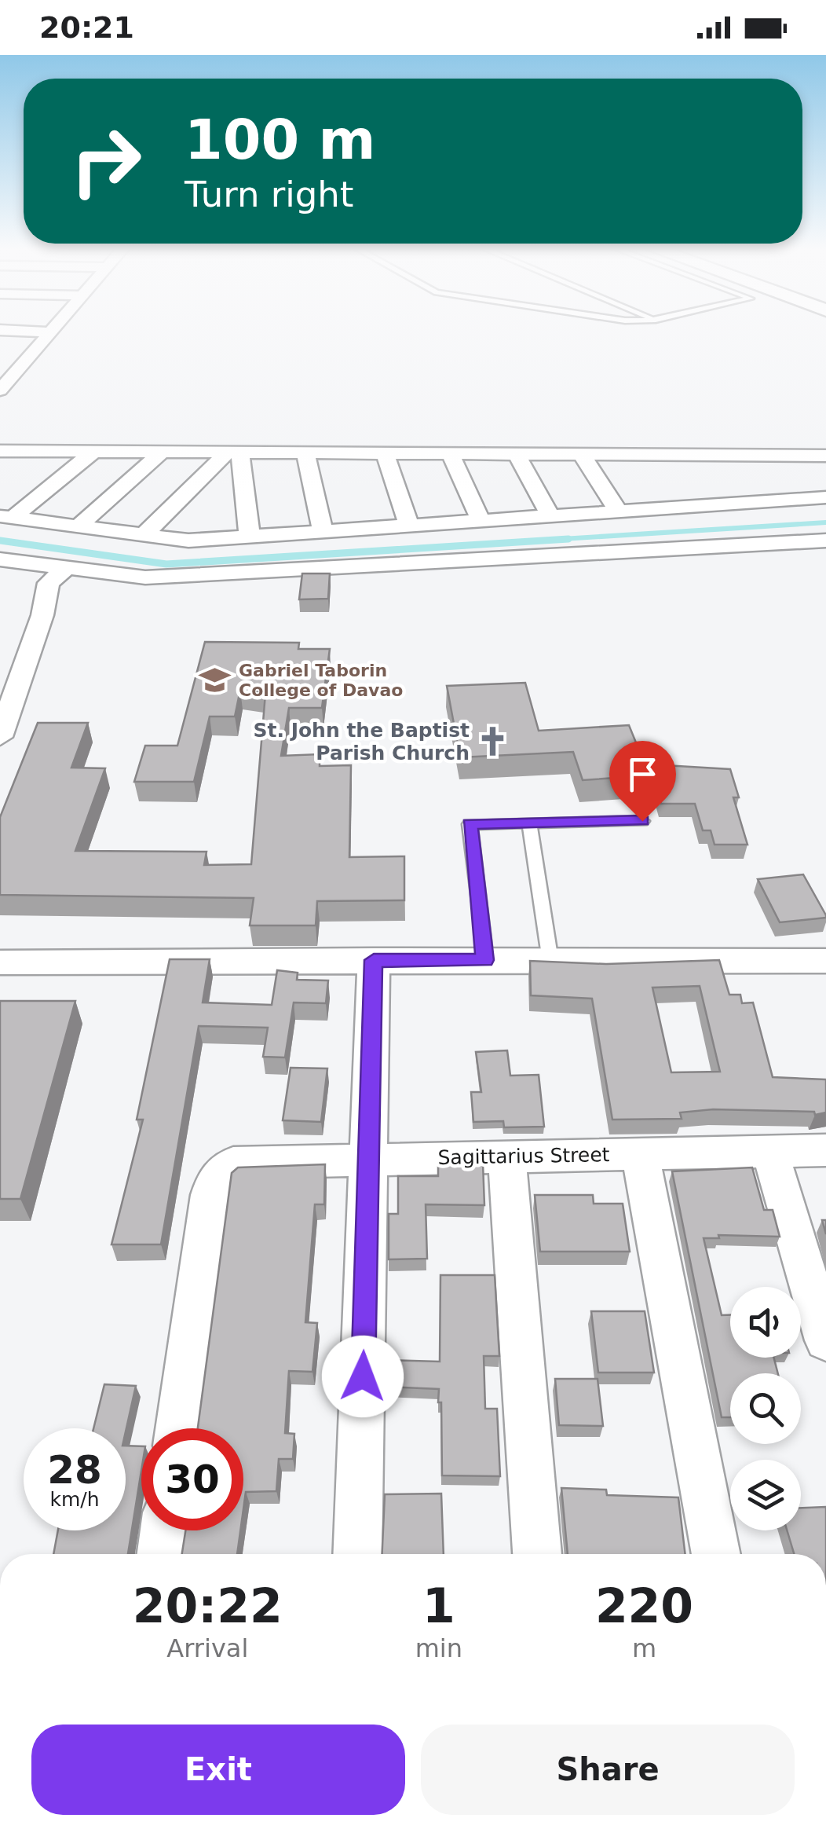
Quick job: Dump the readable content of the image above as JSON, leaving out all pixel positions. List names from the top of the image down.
{
  "streets": {
    "street": ["Sagittarius Street"]
  },
  "places": {
    "school or university": ["Gabriel Taborin College of Davao"],
    "church": ["St. John the Baptist Parish Church"]
  },
  "page": {
    "status": "20:21",
    "turn": ["100 m", "Turn right"],
    "speed": "28 km/h",
    "limit": "30",
    "eta": [
      "20:22",
      "Arrival",
      "1",
      "min",
      "220",
      "m"
    ],
    "buttons": ["Exit", "Share"]
  }
}
